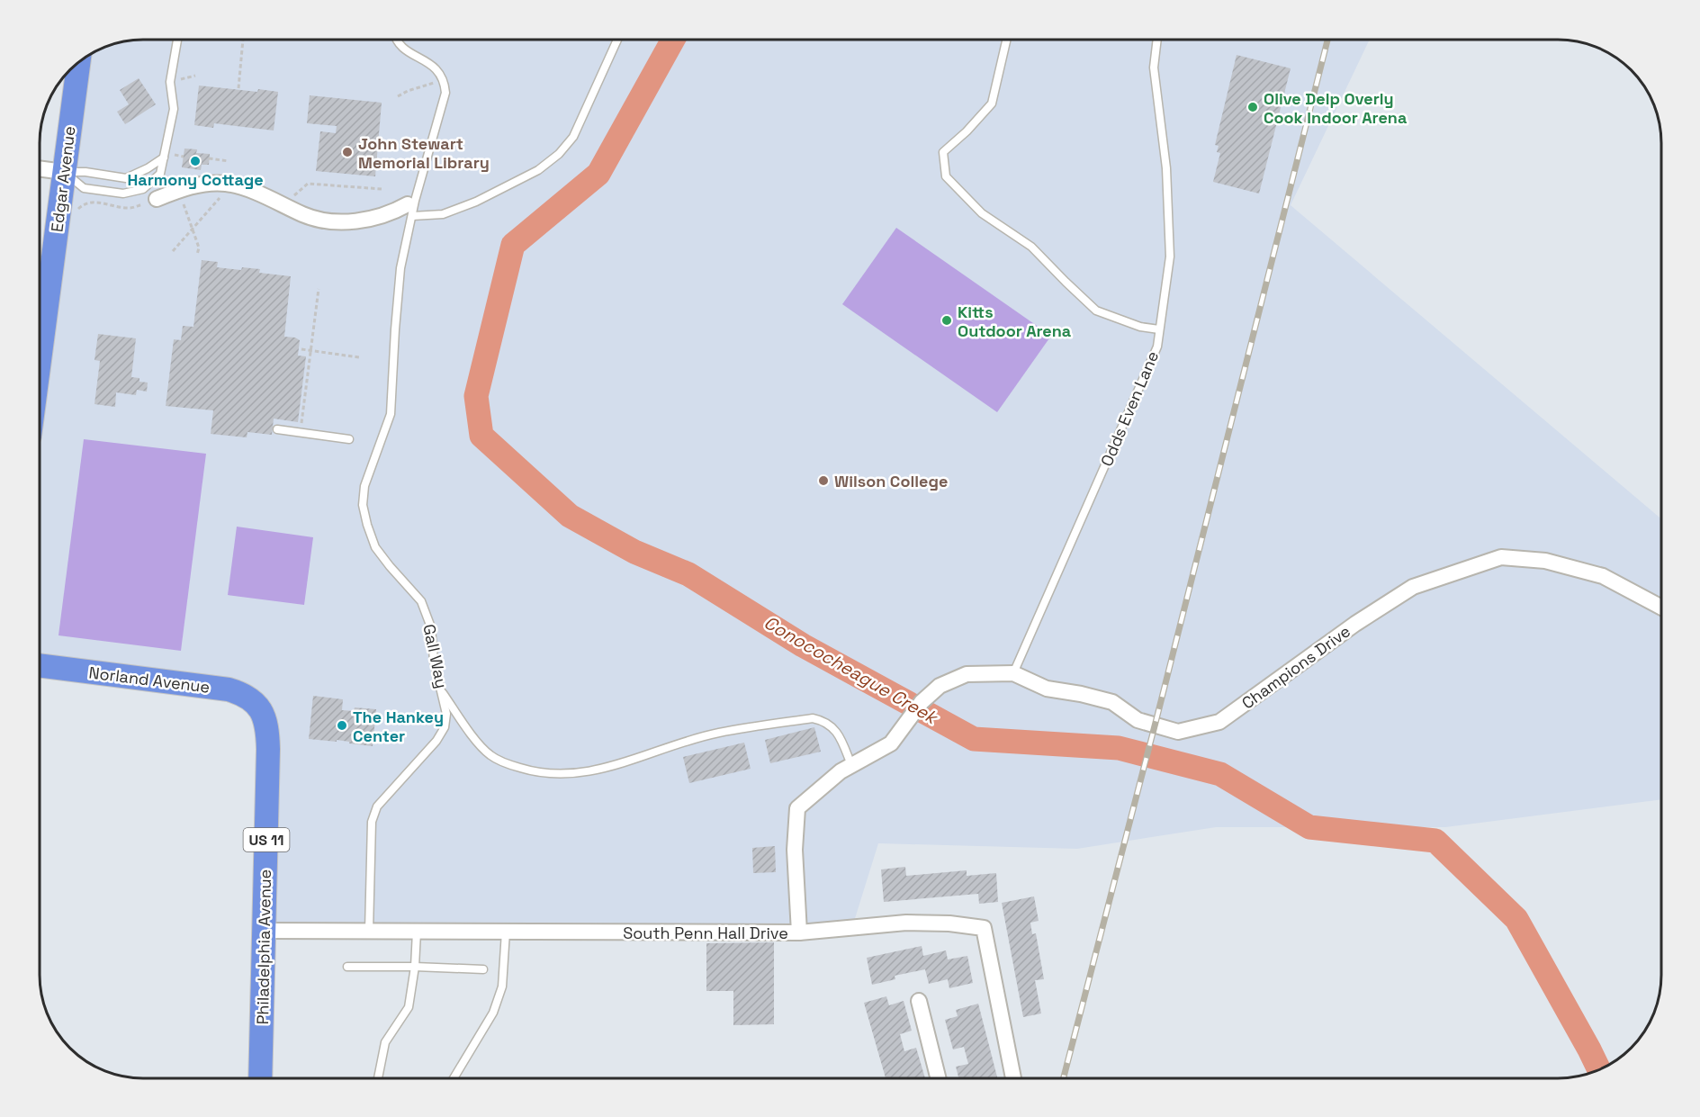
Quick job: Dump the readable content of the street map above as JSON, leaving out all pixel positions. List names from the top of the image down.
{
  "streets": {
    "main road": [
      "Edgar Avenue",
      "Norland Avenue",
      "US 11",
      "Philadelphia Avenue"
    ],
    "street": ["Champions Drive", "South Penn Hall Drive"],
    "lane": ["Odds Even Lane", "Gall Way"]
  },
  "crossings": [
    ["Odds Even Lane", "Champions Drive"],
    ["Gall Way", "Champions Drive"],
    ["Champions Drive", "South Penn Hall Drive"],
    ["Norland Avenue", "Philadelphia Avenue"],
    ["South Penn Hall Drive", "Philadelphia Avenue"]
  ],
  "water": ["Conococheague Creek"],
  "places": [
    "Olive Delp Overly Cook Indoor Arena",
    "John Stewart Memorial Library",
    "Harmony Cottage",
    "Kitts Outdoor Arena",
    "Wilson College",
    "The Hankey Center"
  ]
}
